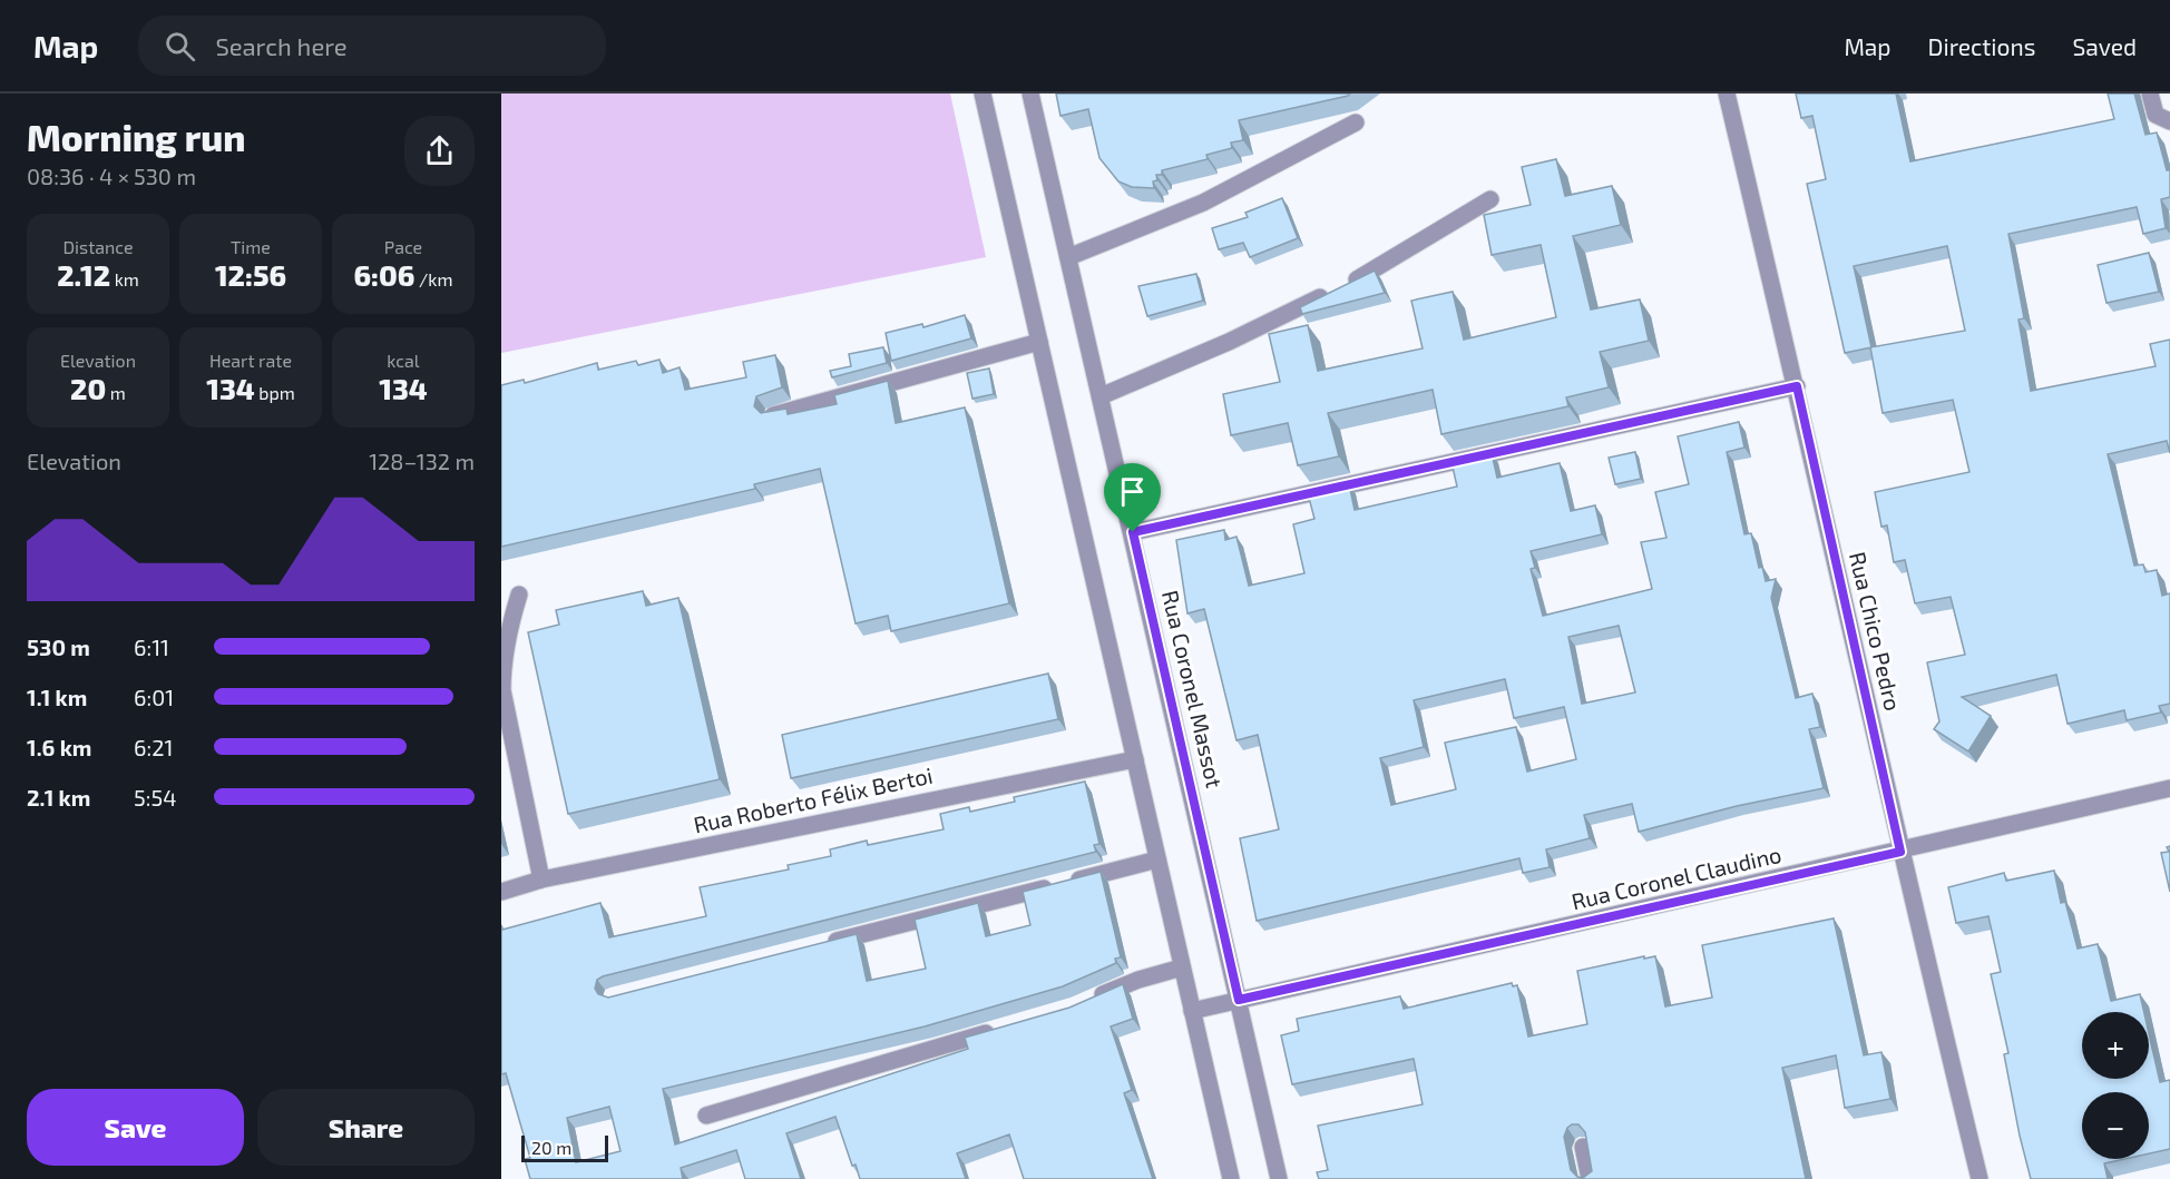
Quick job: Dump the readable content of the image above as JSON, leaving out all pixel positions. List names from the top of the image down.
{
  "streets": {
    "street": [
      "Rua Chico Pedro",
      "Rua Coronel Massot",
      "Rua Roberto Félix Bertoi",
      "Rua Coronel Claudino"
    ]
  },
  "crossings": [
    ["Rua Chico Pedro", "Rua Coronel Claudino"],
    ["Rua Coronel Massot", "Rua Coronel Claudino"]
  ],
  "scale_bar": "20 m",
  "page": {
    "header": "Map",
    "search": "Search here",
    "nav": ["Map", "Directions", "Saved"],
    "heading": ["Morning run", "08:36 · 4 × 530 m"],
    "stats": [
      ["Distance", "2.12 km"],
      ["Time", "12:56"],
      ["Pace", "6:06 /km"],
      ["Elevation", "20 m"],
      ["Heart rate", "134 bpm"],
      ["kcal", "134"]
    ],
    "chart": ["Elevation", "128–132 m"],
    "list": [
      {
        "name": "530 m",
        "note": "6:11"
      },
      {
        "name": "1.1 km",
        "note": "6:01"
      },
      {
        "name": "1.6 km",
        "note": "6:21"
      },
      {
        "name": "2.1 km",
        "note": "5:54"
      }
    ],
    "map_buttons": ["+", "−"],
    "buttons": ["Save", "Share"],
    "scale": "20 m"
  }
}
